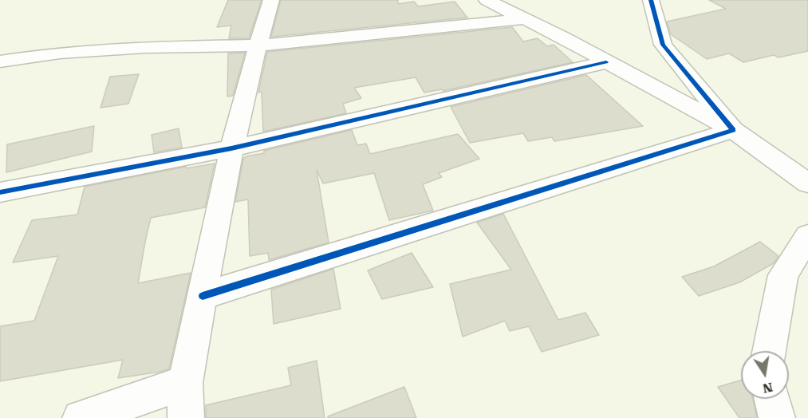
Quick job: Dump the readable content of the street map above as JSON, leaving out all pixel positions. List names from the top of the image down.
{
  "north": "bottom"
}
